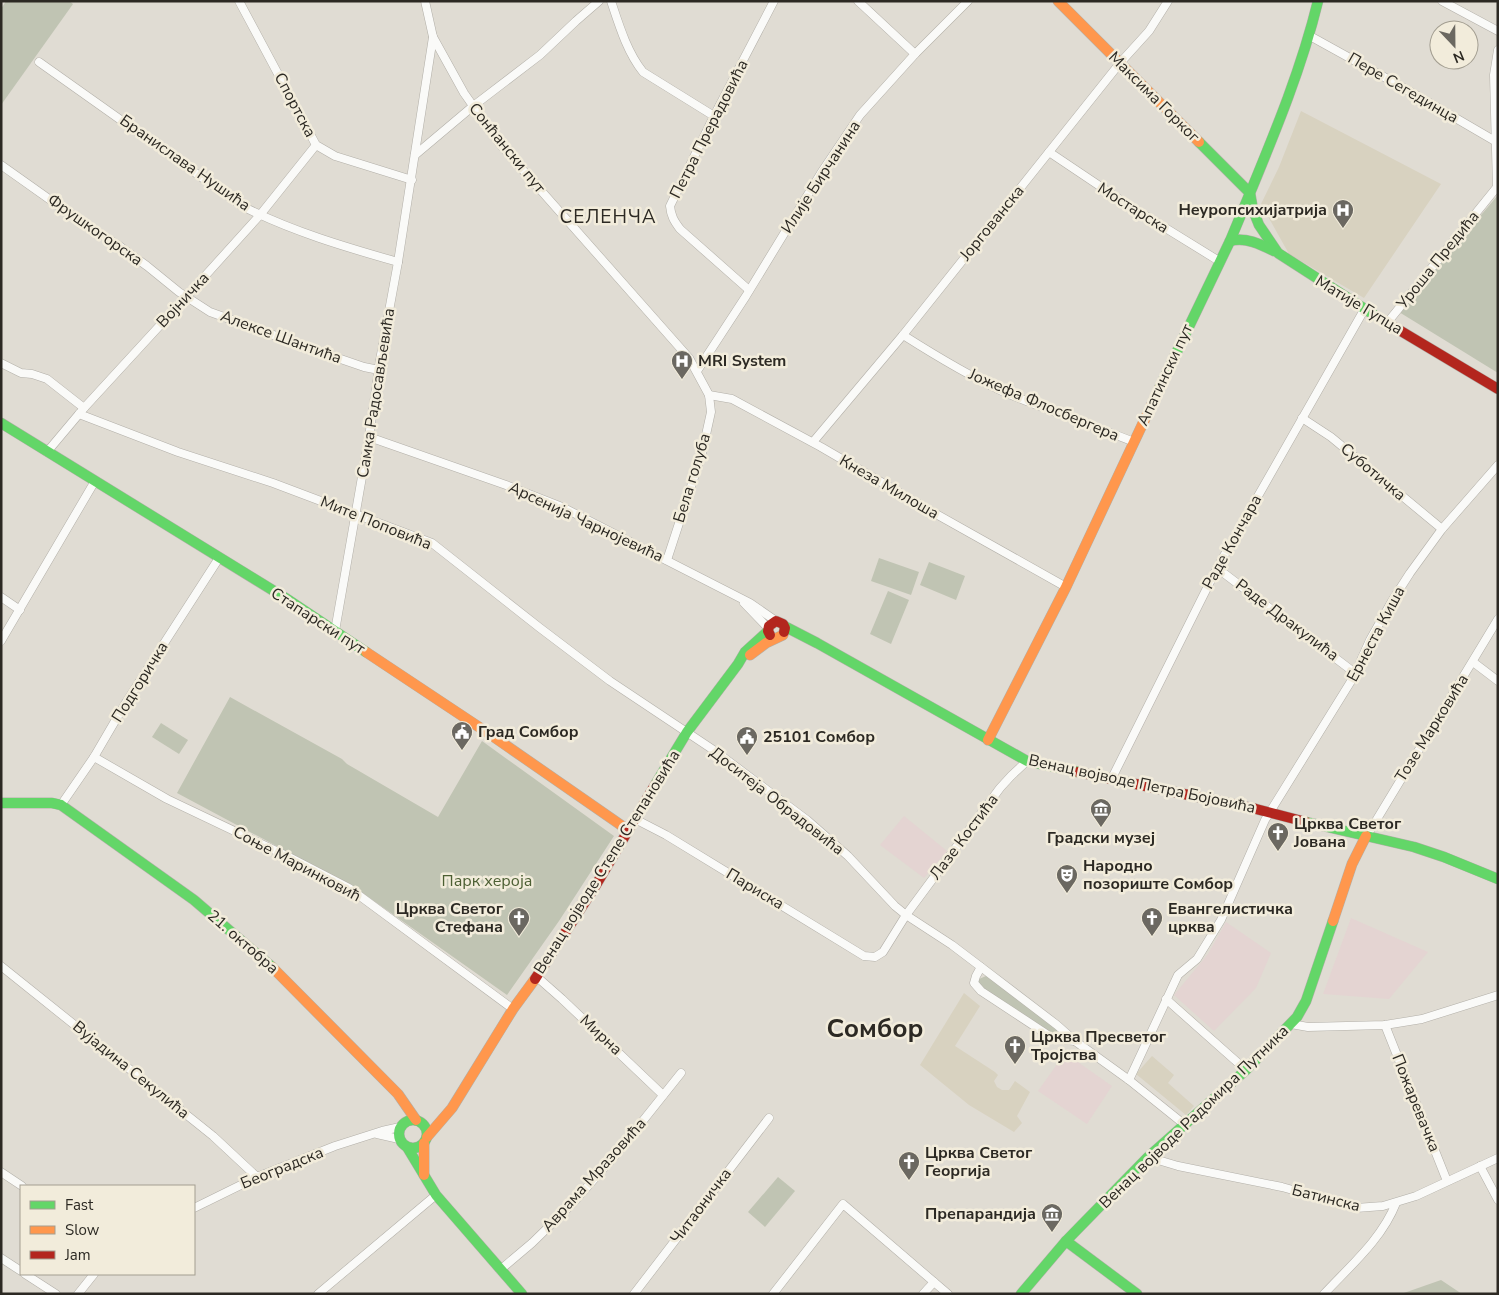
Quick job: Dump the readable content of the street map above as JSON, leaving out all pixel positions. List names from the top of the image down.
{
  "streets": {
    "main road": [
      "Максима Горког",
      "Матије Гупца",
      "Апатински пут",
      "Стапарски пут",
      "Венац војводе Петра Бојовића",
      "Венац војводе Степе Степановића",
      "21. октобра",
      "Венац војводе Радомира Путника"
    ],
    "street": [
      "Пере Сегединца",
      "Спортска",
      "Петра Прерадовића",
      "Сонћански пут",
      "Бранислава Нушића",
      "Илије Бирчанина",
      "Мостарска",
      "Јоргованска",
      "Фрушкогорска",
      "Уроша Предића",
      "Војничка",
      "Алексе Шантића",
      "Самка Радосављевића",
      "Јожефа Флосбергера",
      "Суботичка",
      "Бела голуба",
      "Кнеза Милоша",
      "Арсенија Чарнојевића",
      "Мите Поповића",
      "Раде Кончара",
      "Раде Дракулића",
      "Ернеста Киша",
      "Подгоричка",
      "Тозе Марковића",
      "Доситеја Обрадовића",
      "Лазе Костића",
      "Соње Маринковић",
      "Париска",
      "Мирна",
      "Вујадина Секулића",
      "Пожаревачка",
      "Београдска",
      "Аврама Мразовића",
      "Батинска",
      "Читаоничка"
    ]
  },
  "crossings": [
    ["Пере Сегединца", "Уроша Предића"],
    ["Пере Сегединца", "Апатински пут"],
    ["Максима Горког", "Јоргованска"],
    ["Максима Горког", "Матије Гупца"],
    ["Максима Горког", "Апатински пут"],
    ["Спортска", "Војничка"],
    ["Спортска", "Самка Радосављевића"],
    ["Петра Прерадовића", "Илије Бирчанина"],
    ["Сонћански пут", "Илије Бирчанина"],
    ["Сонћански пут", "Самка Радосављевића"],
    ["Сонћански пут", "Бела голуба"],
    ["Сонћански пут", "Кнеза Милоша"],
    ["Бранислава Нушића", "Војничка"],
    ["Бранислава Нушића", "Самка Радосављевића"],
    ["Мостарска", "Јоргованска"],
    ["Мостарска", "Апатински пут"],
    ["Јоргованска", "Јожефа Флосбергера"],
    ["Јоргованска", "Кнеза Милоша"],
    ["Фрушкогорска", "Војничка"],
    ["Фрушкогорска", "Алексе Шантића"],
    ["Уроша Предића", "Матије Гупца"],
    ["Војничка", "Алексе Шантића"],
    ["Војничка", "Мите Поповића"],
    ["Војничка", "Стапарски пут"],
    ["Матије Гупца", "Апатински пут"],
    ["Матије Гупца", "Раде Кончара"],
    ["Алексе Шантића", "Самка Радосављевића"],
    ["Апатински пут", "Јожефа Флосбергера"],
    ["Апатински пут", "Кнеза Милоша"],
    ["Апатински пут", "Венац војводе Петра Бојовића"],
    ["Самка Радосављевића", "Арсенија Чарнојевића"],
    ["Самка Радосављевића", "Мите Поповића"],
    ["Самка Радосављевића", "Стапарски пут"],
    ["Суботичка", "Раде Кончара"],
    ["Суботичка", "Ернеста Киша"],
    ["Бела голуба", "Кнеза Милоша"],
    ["Бела голуба", "Арсенија Чарнојевића"],
    ["Арсенија Чарнојевића", "Венац војводе Петра Бојовића"],
    ["Арсенија Чарнојевића", "Венац војводе Степе Степановића"],
    ["Мите Поповића", "Доситеја Обрадовића"],
    ["Мите Поповића", "Венац војводе Степе Степановића"],
    ["Раде Кончара", "Раде Дракулића"],
    ["Раде Кончара", "Венац војводе Петра Бојовића"],
    ["Раде Дракулића", "Ернеста Киша"],
    ["Стапарски пут", "Подгоричка"],
    ["Стапарски пут", "Венац војводе Степе Степановића"],
    ["Ернеста Киша", "Венац војводе Петра Бојовића"],
    ["Ернеста Киша", "Доситеја Обрадовића"],
    ["Подгоричка", "Соње Маринковић"],
    ["Подгоричка", "21. октобра"],
    ["Тозе Марковића", "Венац војводе Петра Бојовића"],
    ["Тозе Марковића", "Венац војводе Радомира Путника"],
    ["Венац војводе Петра Бојовића", "Лазе Костића"],
    ["Венац војводе Петра Бојовића", "Венац војводе Степе Степановића"],
    ["Венац војводе Петра Бојовића", "Венац војводе Радомира Путника"],
    ["Доситеја Обрадовића", "Лазе Костића"],
    ["Доситеја Обрадовића", "Венац војводе Степе Степановића"],
    ["Доситеја Обрадовића", "Венац војводе Радомира Путника"],
    ["Лазе Костића", "Париска"],
    ["Венац војводе Степе Степановића", "Соње Маринковић"],
    ["Венац војводе Степе Степановића", "Париска"],
    ["Венац војводе Степе Степановића", "21. октобра"],
    ["Венац војводе Степе Степановића", "Мирна"],
    ["Венац војводе Степе Степановића", "Београдска"],
    ["21. октобра", "Београдска"],
    ["Мирна", "Аврама Мразовића"],
    ["Вујадина Секулића", "Београдска"],
    ["Пожаревачка", "Батинска"],
    ["Венац војводе Радомира Путника", "Батинска"]
  ],
  "districts": ["СЕЛЕНЧА", "Сомбор"],
  "parks": ["Парк хероја"],
  "places": {
    "hospital": ["Неуропсихијатрија", "MRI System"],
    "public building": ["Град Сомбор", "25101 Сомбор"],
    "museum": ["Градски музеј", "Препарандија"],
    "church": [
      "Црква Светог Јована",
      "Црква Светог Стефана",
      "Евангелистичка црква",
      "Црква Пресветог Тројства",
      "Црква Светог Георгија"
    ],
    "theatre": ["Народно позориште Сомбор"]
  },
  "legend": ["Fast", "Slow", "Jam"],
  "north": "bottom"
}
